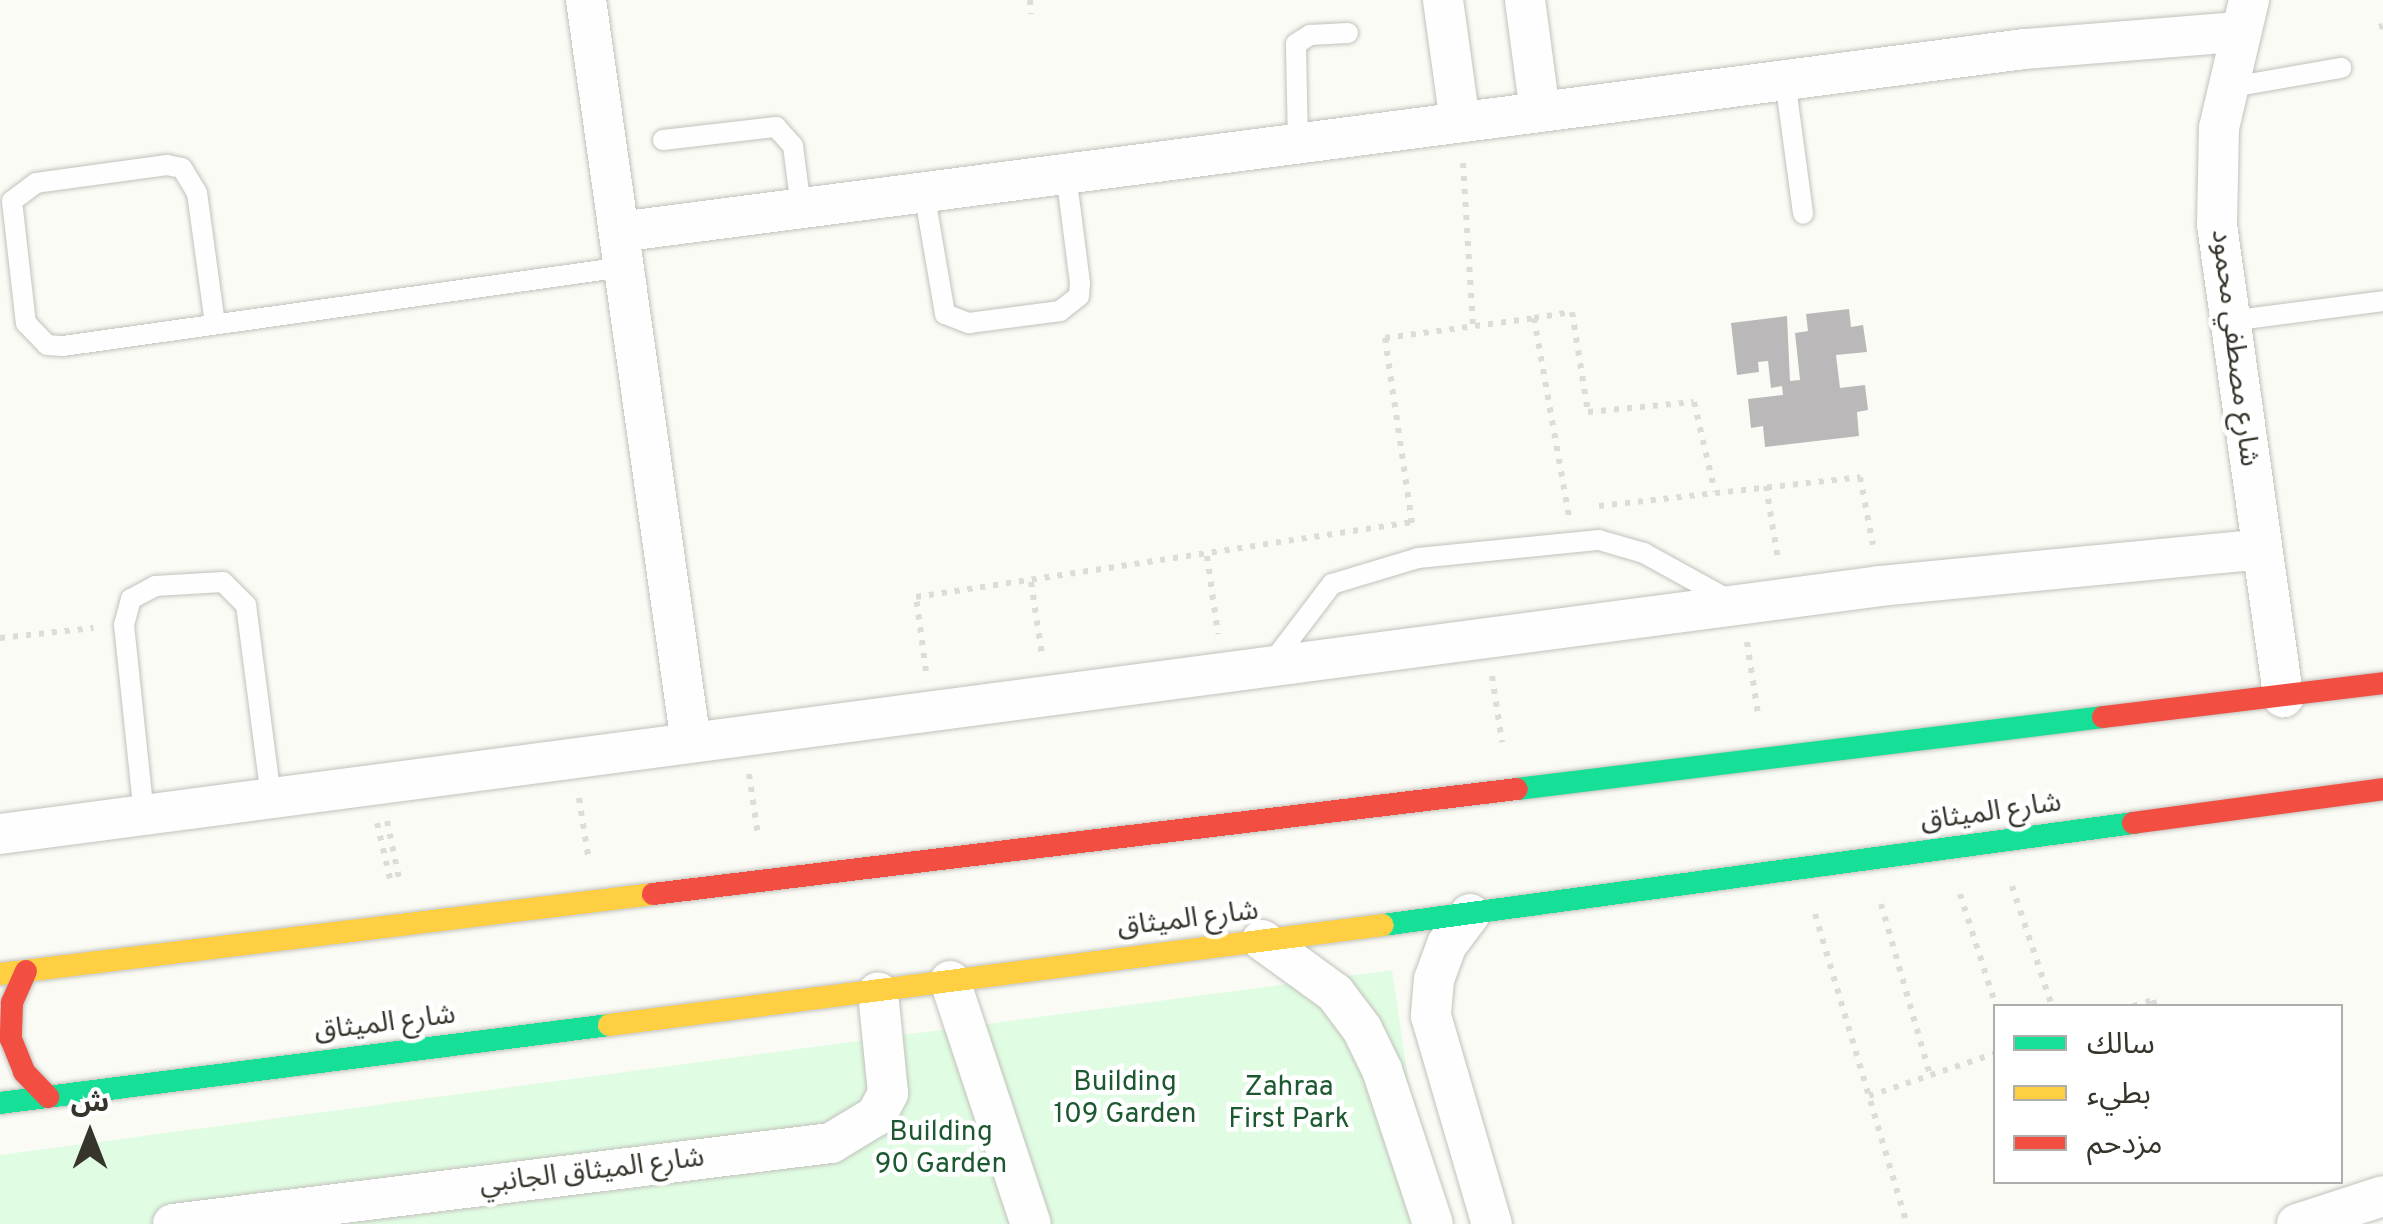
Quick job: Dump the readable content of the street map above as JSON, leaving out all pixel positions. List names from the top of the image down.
{
  "streets": {
    "main road": ["شارع الميثاق"],
    "street": ["شارع مصطفي محمود", "شارع الميثاق الجانبي"]
  },
  "crossings": [
    ["شارع الميثاق", "شارع الميثاق الجانبي"]
  ],
  "parks": ["Building 109 Garden", "Zahraa First Park", "Building 90 Garden"],
  "legend": ["سالك", "بطيء", "مزدحم"],
  "north": "top"
}
